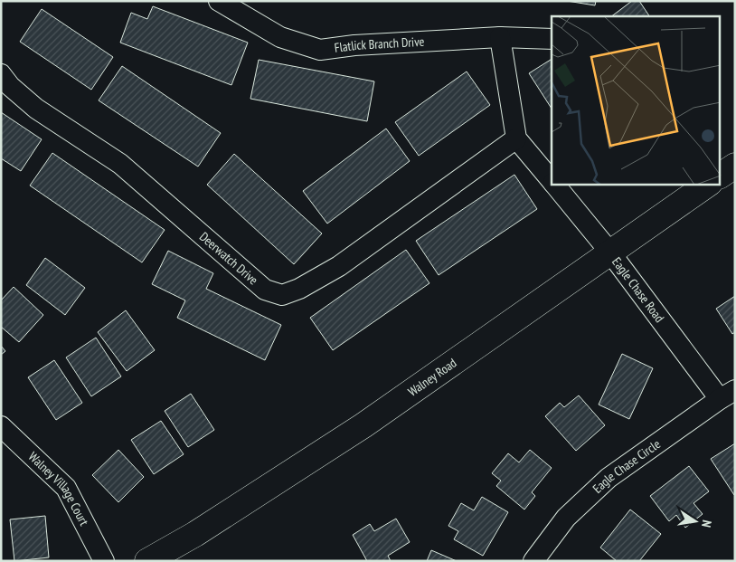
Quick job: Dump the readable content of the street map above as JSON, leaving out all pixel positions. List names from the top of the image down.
{
  "streets": {
    "main road": ["Walney Road"],
    "street": [
      "Flatlick Branch Drive",
      "Deerwatch Drive",
      "Eagle Chase Road",
      "Eagle Chase Circle",
      "Walney Village Court"
    ]
  },
  "crossings": [
    ["Deerwatch Drive", "Eagle Chase Road"],
    ["Eagle Chase Road", "Walney Road"],
    ["Eagle Chase Road", "Eagle Chase Circle"]
  ],
  "north": "right"
}
